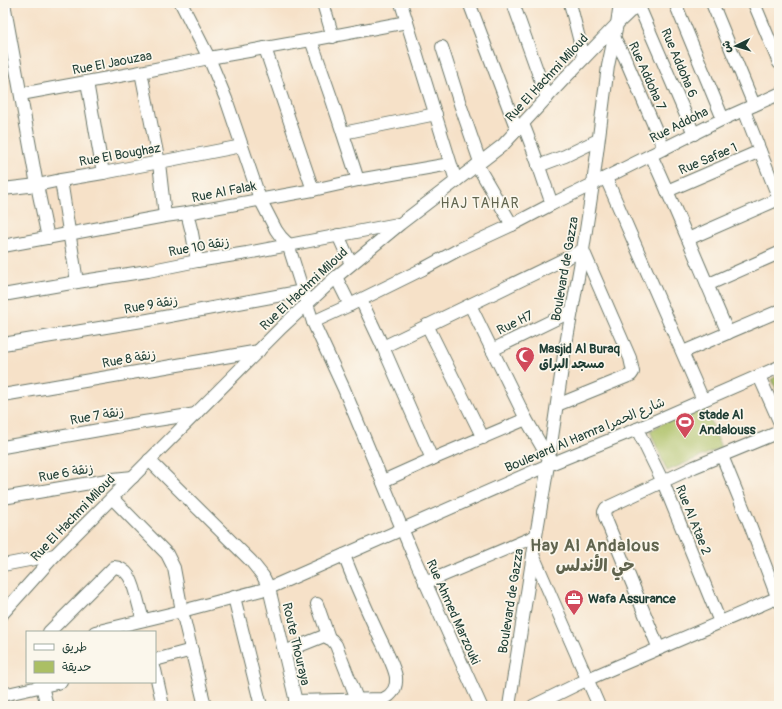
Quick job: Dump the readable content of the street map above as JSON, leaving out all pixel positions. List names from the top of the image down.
{
  "streets": {
    "street": [
      "Rue El Jaouzaa",
      "Rue Addoha 6",
      "Rue Addoha 7",
      "Rue El Hachmi Miloud",
      "Rue Addoha",
      "Rue El Boughaz",
      "Rue Safae 1",
      "Rue Al Falak",
      "Rue 10 زنقة",
      "Boulevard de Gazza",
      "Rue 9 زنقة",
      "Rue H7",
      "Rue 8 زنقة",
      "Rue 7 زنقة",
      "Boulevard Al Hamra شارع الحمرا",
      "Rue 6 زنقة",
      "Rue Al Atae 2",
      "Rue Ahmed Marzouki",
      "Route Thouraya"
    ]
  },
  "crossings": [
    ["Rue Addoha 6", "Rue El Hachmi Miloud"],
    ["Rue Addoha 6", "Rue Addoha"],
    ["Rue Addoha 7", "Rue Addoha"],
    ["Rue Addoha 7", "Boulevard de Gazza"],
    ["Rue El Hachmi Miloud", "Rue 10 زنقة"],
    ["Rue El Hachmi Miloud", "Boulevard de Gazza"],
    ["Rue El Hachmi Miloud", "Rue 8 زنقة"],
    ["Rue El Hachmi Miloud", "Rue 7 زنقة"],
    ["Rue El Hachmi Miloud", "Rue 6 زنقة"],
    ["Rue El Hachmi Miloud", "Rue Ahmed Marzouki"],
    ["Rue El Hachmi Miloud", "Route Thouraya"],
    ["Rue Addoha", "Boulevard de Gazza"],
    ["Rue Addoha", "Rue Ahmed Marzouki"],
    ["Rue 10 زنقة", "Rue Ahmed Marzouki"],
    ["Boulevard de Gazza", "Rue H7"],
    ["Boulevard de Gazza", "Boulevard Al Hamra شارع الحمرا"],
    ["Rue 9 زنقة", "Rue Ahmed Marzouki"],
    ["Boulevard Al Hamra شارع الحمرا", "Rue Al Atae 2"],
    ["Boulevard Al Hamra شارع الحمرا", "Rue Ahmed Marzouki"],
    ["Boulevard Al Hamra شارع الحمرا", "Route Thouraya"]
  ],
  "districts": ["HAJ TAHAR", "Hay Al Andalous حي الأندلس"],
  "places": {
    "mosque": ["Masjid Al Buraq مسجد البراق"],
    "sports": ["stade Al Andalouss"],
    "office": ["Wafa Assurance"]
  },
  "legend": ["طريق", "حديقة"],
  "north": "left"
}
